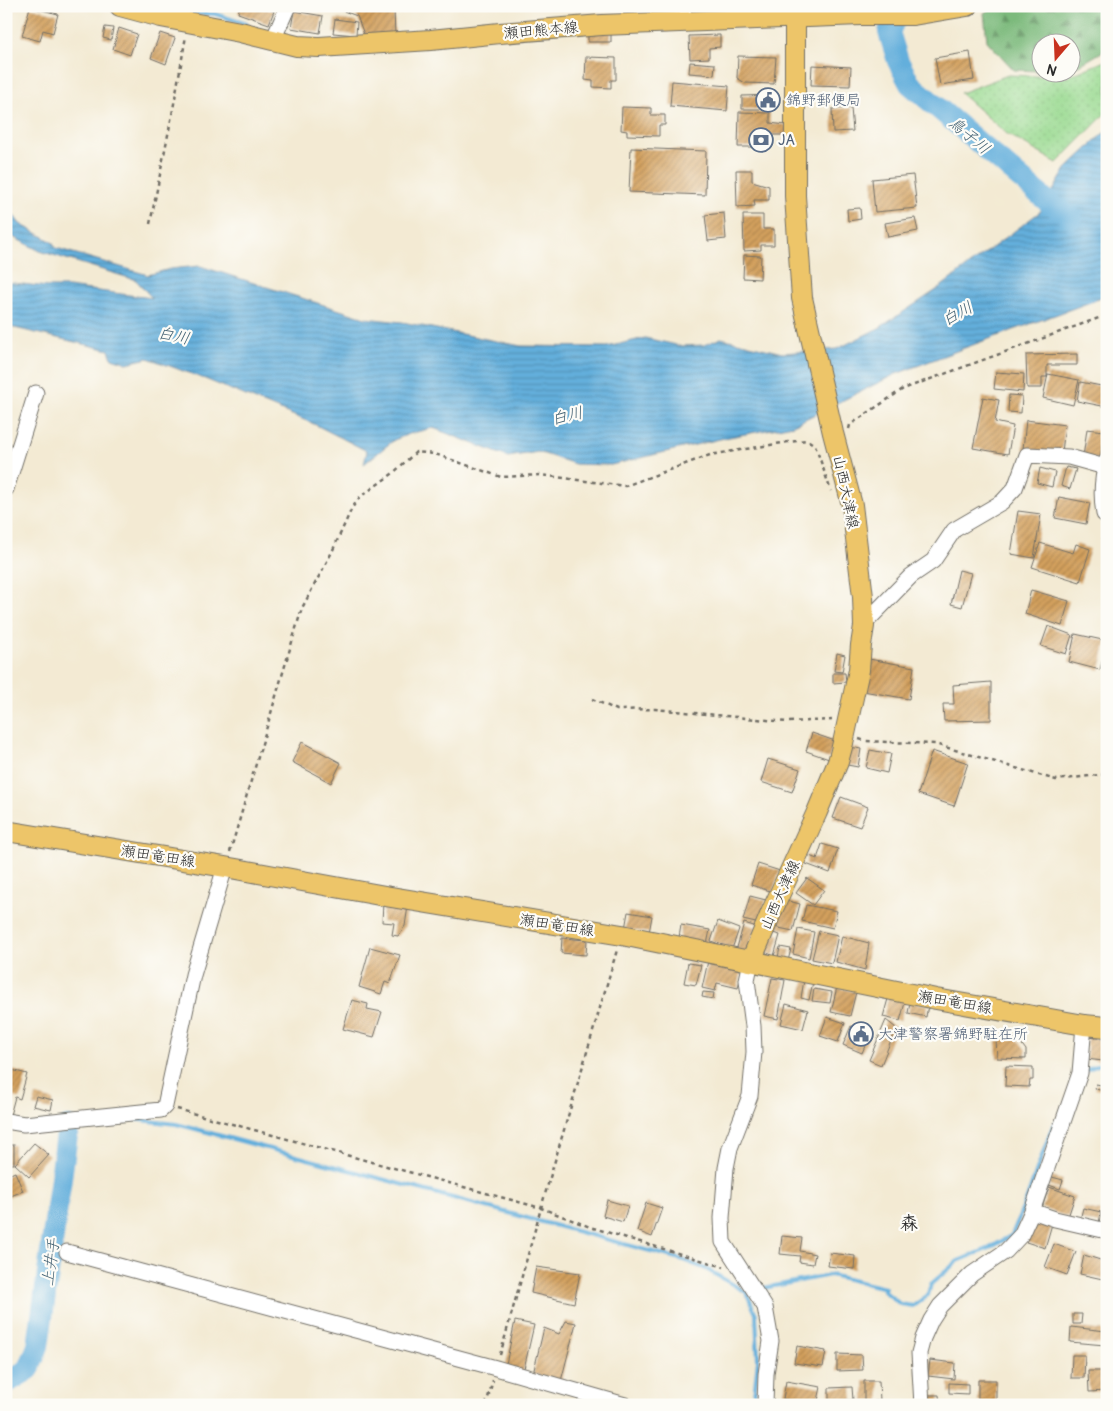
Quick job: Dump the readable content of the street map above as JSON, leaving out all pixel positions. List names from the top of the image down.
{
  "streets": {
    "main road": ["瀬田熊本線", "山西大津線", "瀬田竜田線"]
  },
  "crossings": [
    ["瀬田熊本線", "山西大津線"],
    ["山西大津線", "瀬田竜田線"]
  ],
  "districts": ["森"],
  "water": ["鳥子川", "白川", "上井手"],
  "places": {
    "public building": ["錦野郵便局", "大津警察署錦野駐在所"],
    "bank": ["JA"]
  },
  "north": "bottom"
}
